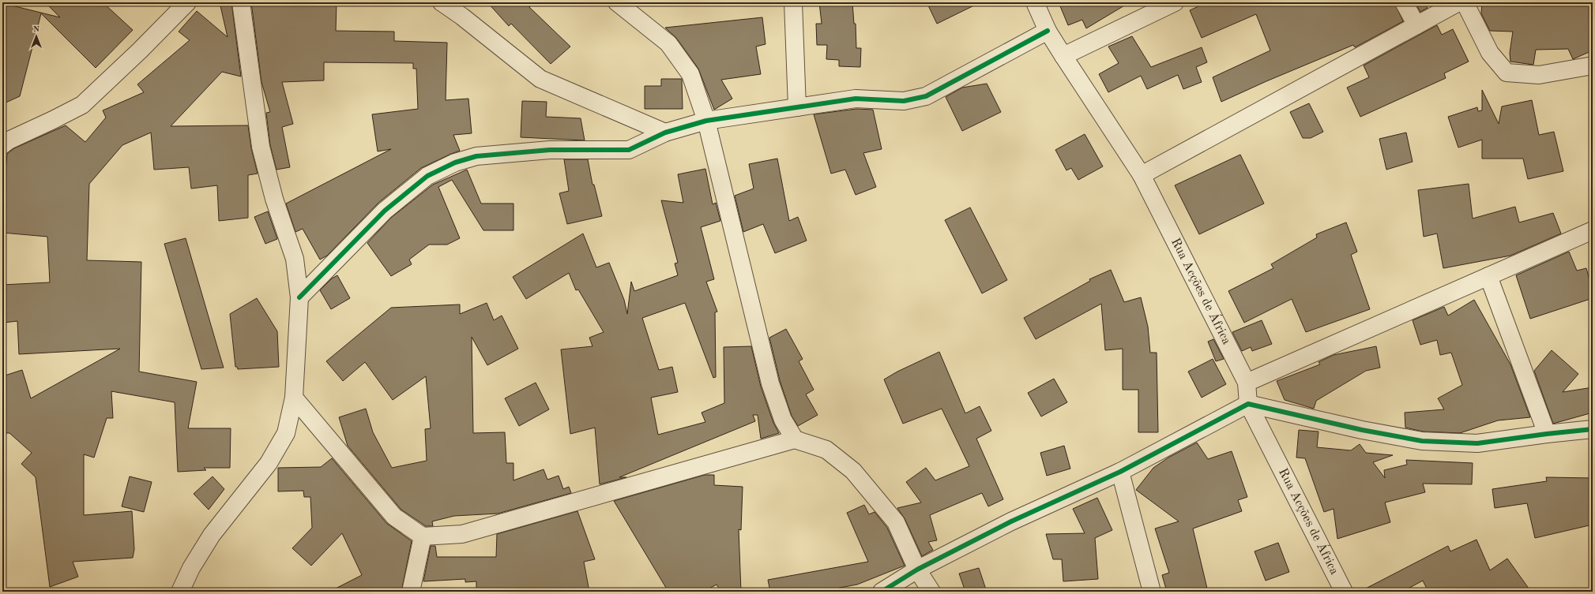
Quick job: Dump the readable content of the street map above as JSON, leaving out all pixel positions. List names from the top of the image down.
{
  "streets": {
    "street": ["Rua Acções de África"]
  },
  "north": "top"
}
